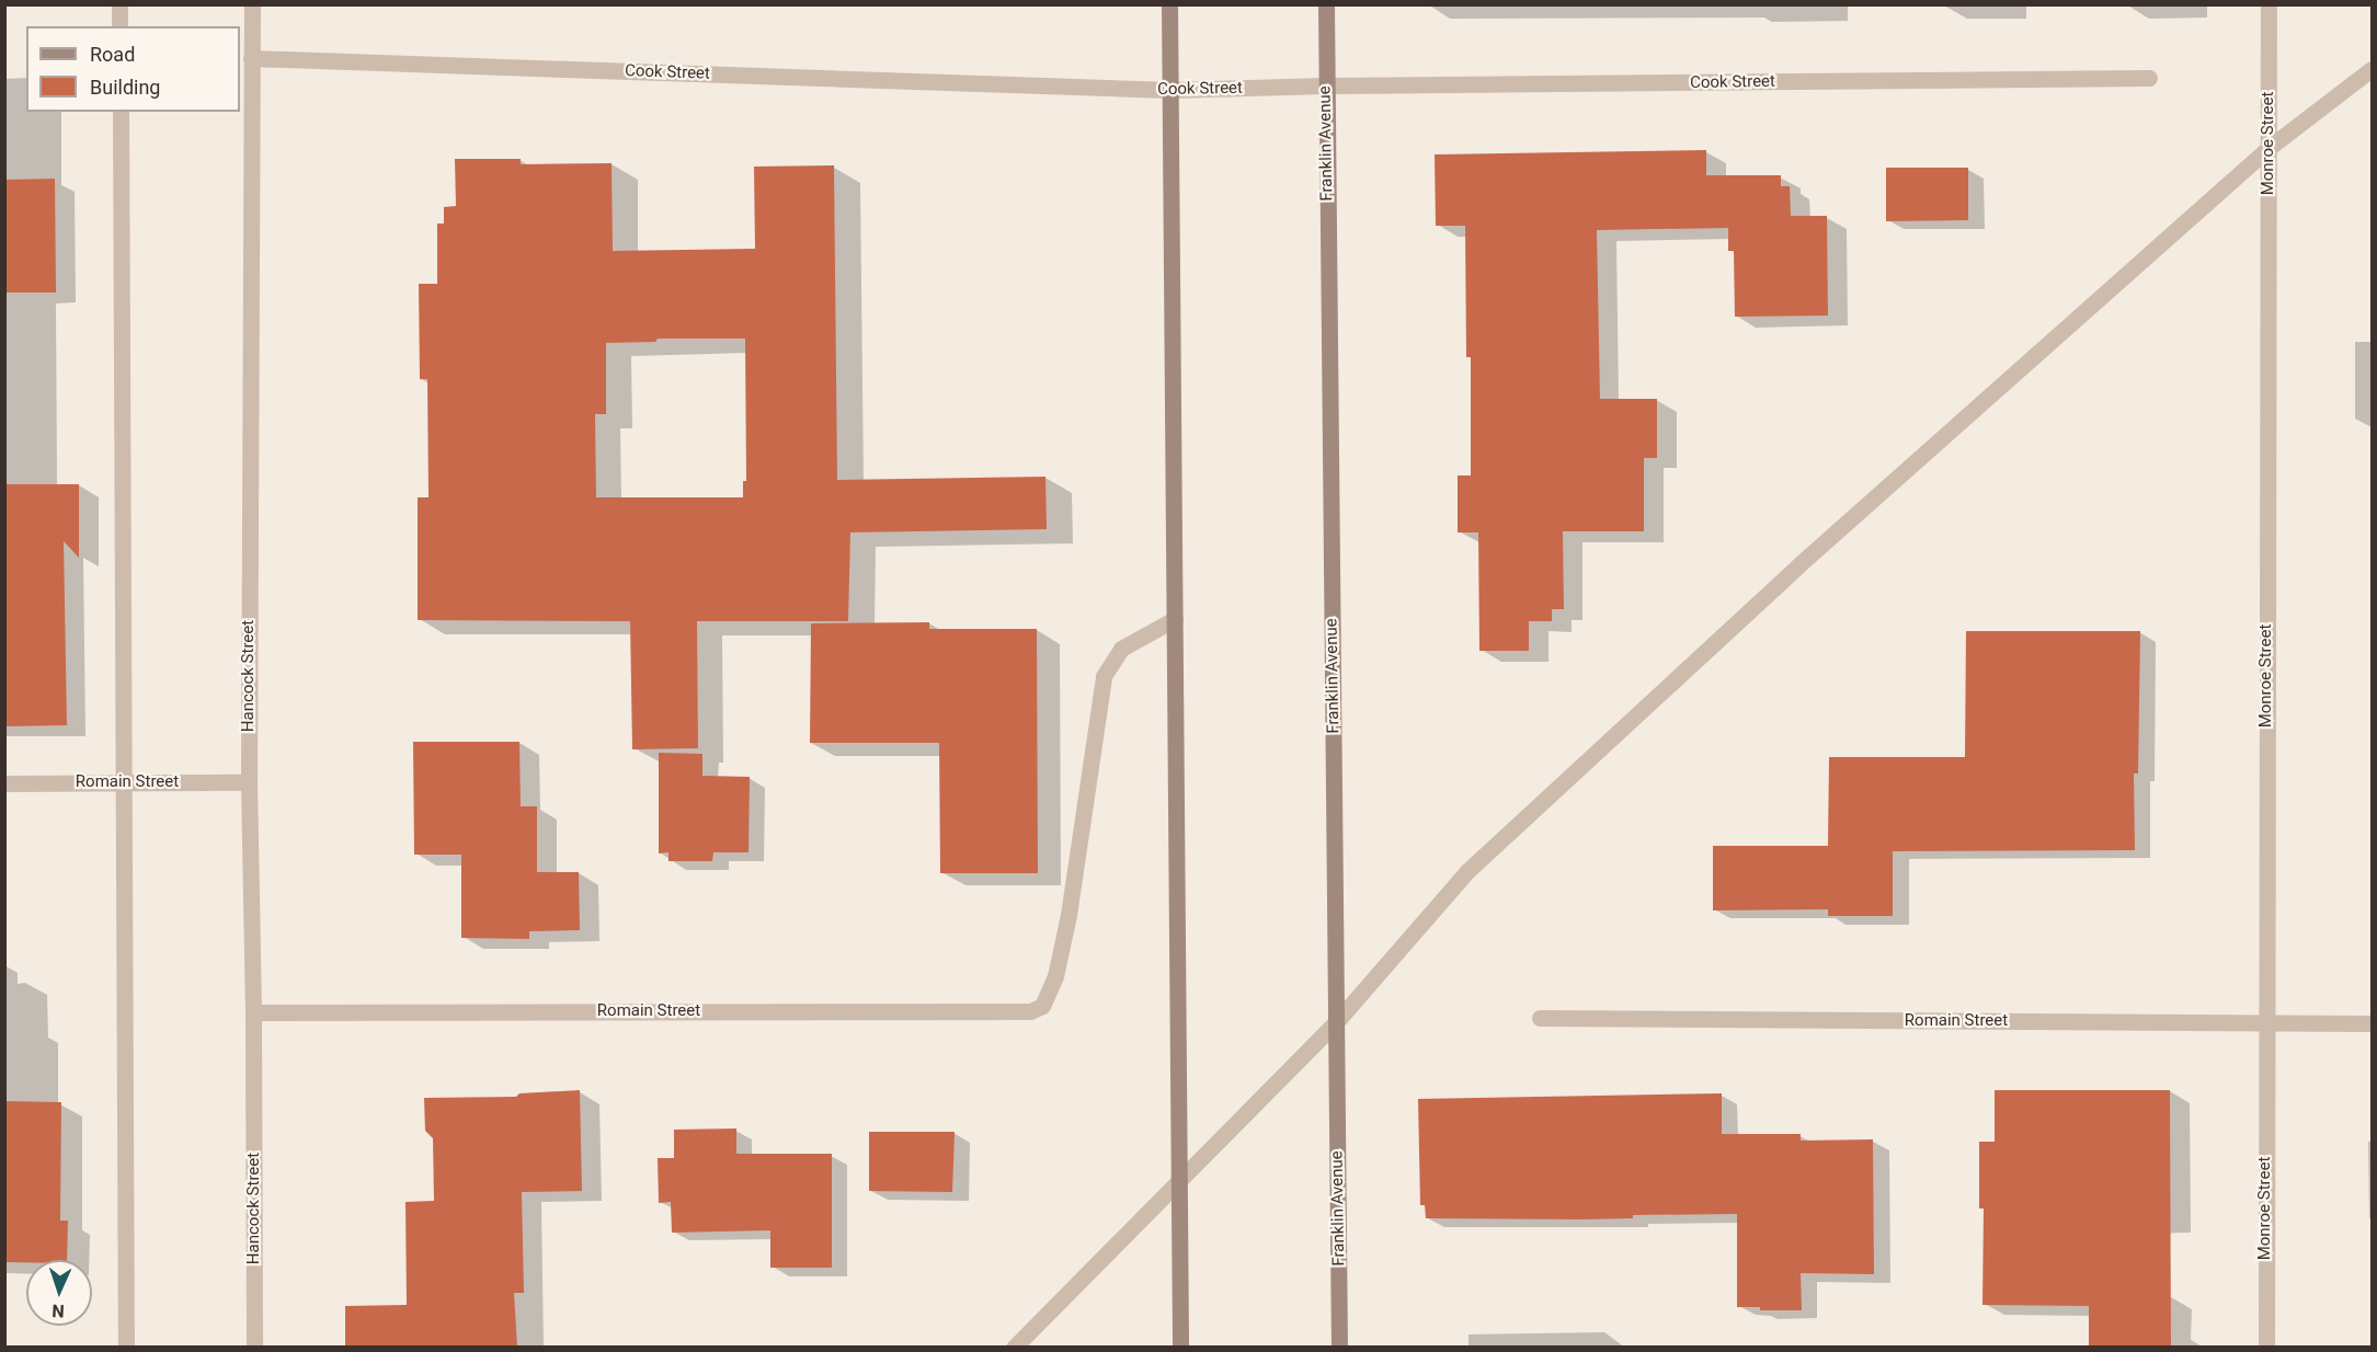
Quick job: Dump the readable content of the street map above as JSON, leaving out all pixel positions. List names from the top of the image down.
{
  "streets": {
    "main road": ["Franklin Avenue"],
    "street": [
      "Cook Street",
      "Monroe Street",
      "Hancock Street",
      "Romain Street"
    ]
  },
  "crossings": [
    ["Cook Street", "Franklin Avenue"],
    ["Cook Street", "Hancock Street"],
    ["Monroe Street", "Romain Street"],
    ["Hancock Street", "Romain Street"]
  ],
  "legend": ["Road", "Building"],
  "north": "bottom"
}
